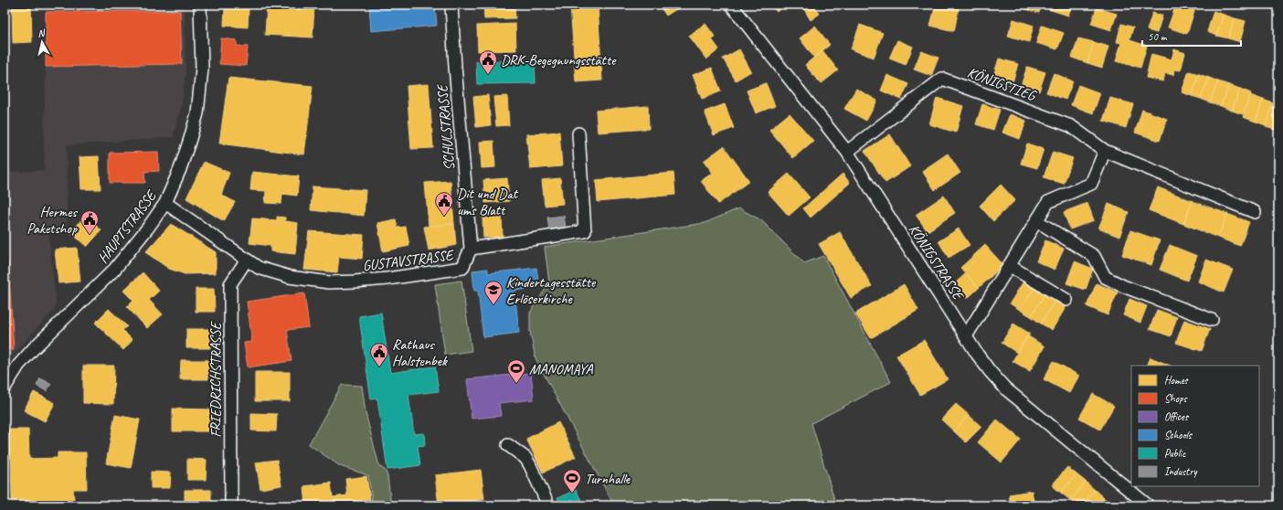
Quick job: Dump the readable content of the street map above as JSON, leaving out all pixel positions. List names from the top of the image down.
{
  "streets": {
    "street": [
      "KÖNIGSTIEG",
      "SCHULSTRASSE",
      "HAUPTSTRASSE",
      "GUSTAVSTRASSE",
      "KÖNIGSTRASSE",
      "FRIEDRICHSTRASSE"
    ]
  },
  "crossings": [
    ["KÖNIGSTIEG", "KÖNIGSTRASSE"],
    ["SCHULSTRASSE", "GUSTAVSTRASSE"],
    ["HAUPTSTRASSE", "GUSTAVSTRASSE"],
    ["GUSTAVSTRASSE", "FRIEDRICHSTRASSE"]
  ],
  "places": {
    "public building": [
      "DRK-Begegnungsstätte",
      "Dit und Dat ums Blatt",
      "Hermes Paketshop",
      "Rathaus Halstenbek"
    ],
    "school or university": ["Kindertagesstätte Erlöserkirche"],
    "sports": ["MANOMAYA", "Turnhalle"]
  },
  "legend": [
    "Homes",
    "Shops",
    "Offices",
    "Schools",
    "Public",
    "Industry"
  ],
  "scale_bar": "50 m",
  "north": "top"
}
